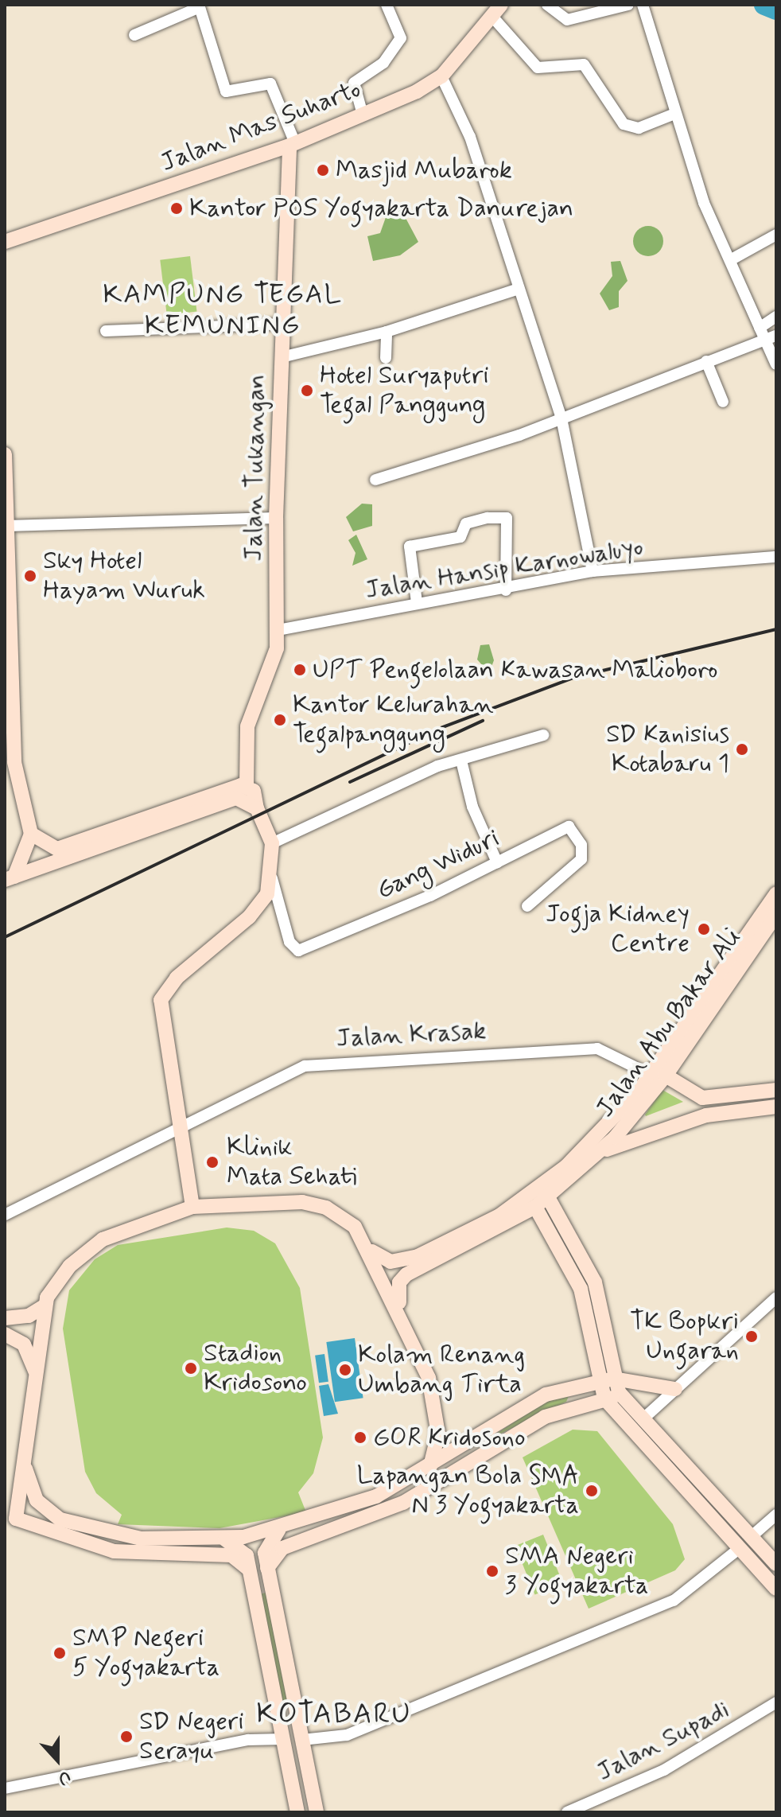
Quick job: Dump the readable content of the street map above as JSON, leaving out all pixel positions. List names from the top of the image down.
{
  "streets": {
    "street": [
      "Jalan Mas Suharto",
      "Jalan Tukangan",
      "Jalan Hansip Karnowaluyo",
      "Gang Widuri",
      "Jalan Abu Bakar Ali",
      "Jalan Krasak",
      "Jalan Supadi"
    ]
  },
  "crossings": [
    ["Jalan Mas Suharto", "Jalan Tukangan"],
    ["Jalan Tukangan", "Jalan Hansip Karnowaluyo"],
    ["Jalan Abu Bakar Ali", "Jalan Krasak"]
  ],
  "districts": ["KAMPUNG TEGAL KEMUNING", "KOTABARU"],
  "places": [
    "Masjid Mubarok",
    "Kantor POS Yogyakarta Danurejan",
    "Hotel Suryaputri Tegal Panggung",
    "Sky Hotel Hayam Wuruk",
    "UPT Pengelolaan Kawasan Malioboro",
    "Kantor Kelurahan Tegalpanggung",
    "SD Kanisius Kotabaru 1",
    "Jogja Kidney Centre",
    "Klinik Mata Sehati",
    "TK Bopkri Ungaran",
    "Stadion Kridosono",
    "Kolam Renang Umbang Tirta",
    "GOR Kridosono",
    "Lapangan Bola SMA N 3 Yogyakarta",
    "SMA Negeri 3 Yogyakarta",
    "SMP Negeri 5 Yogyakarta",
    "SD Negeri Serayu"
  ],
  "north": "bottom"
}
